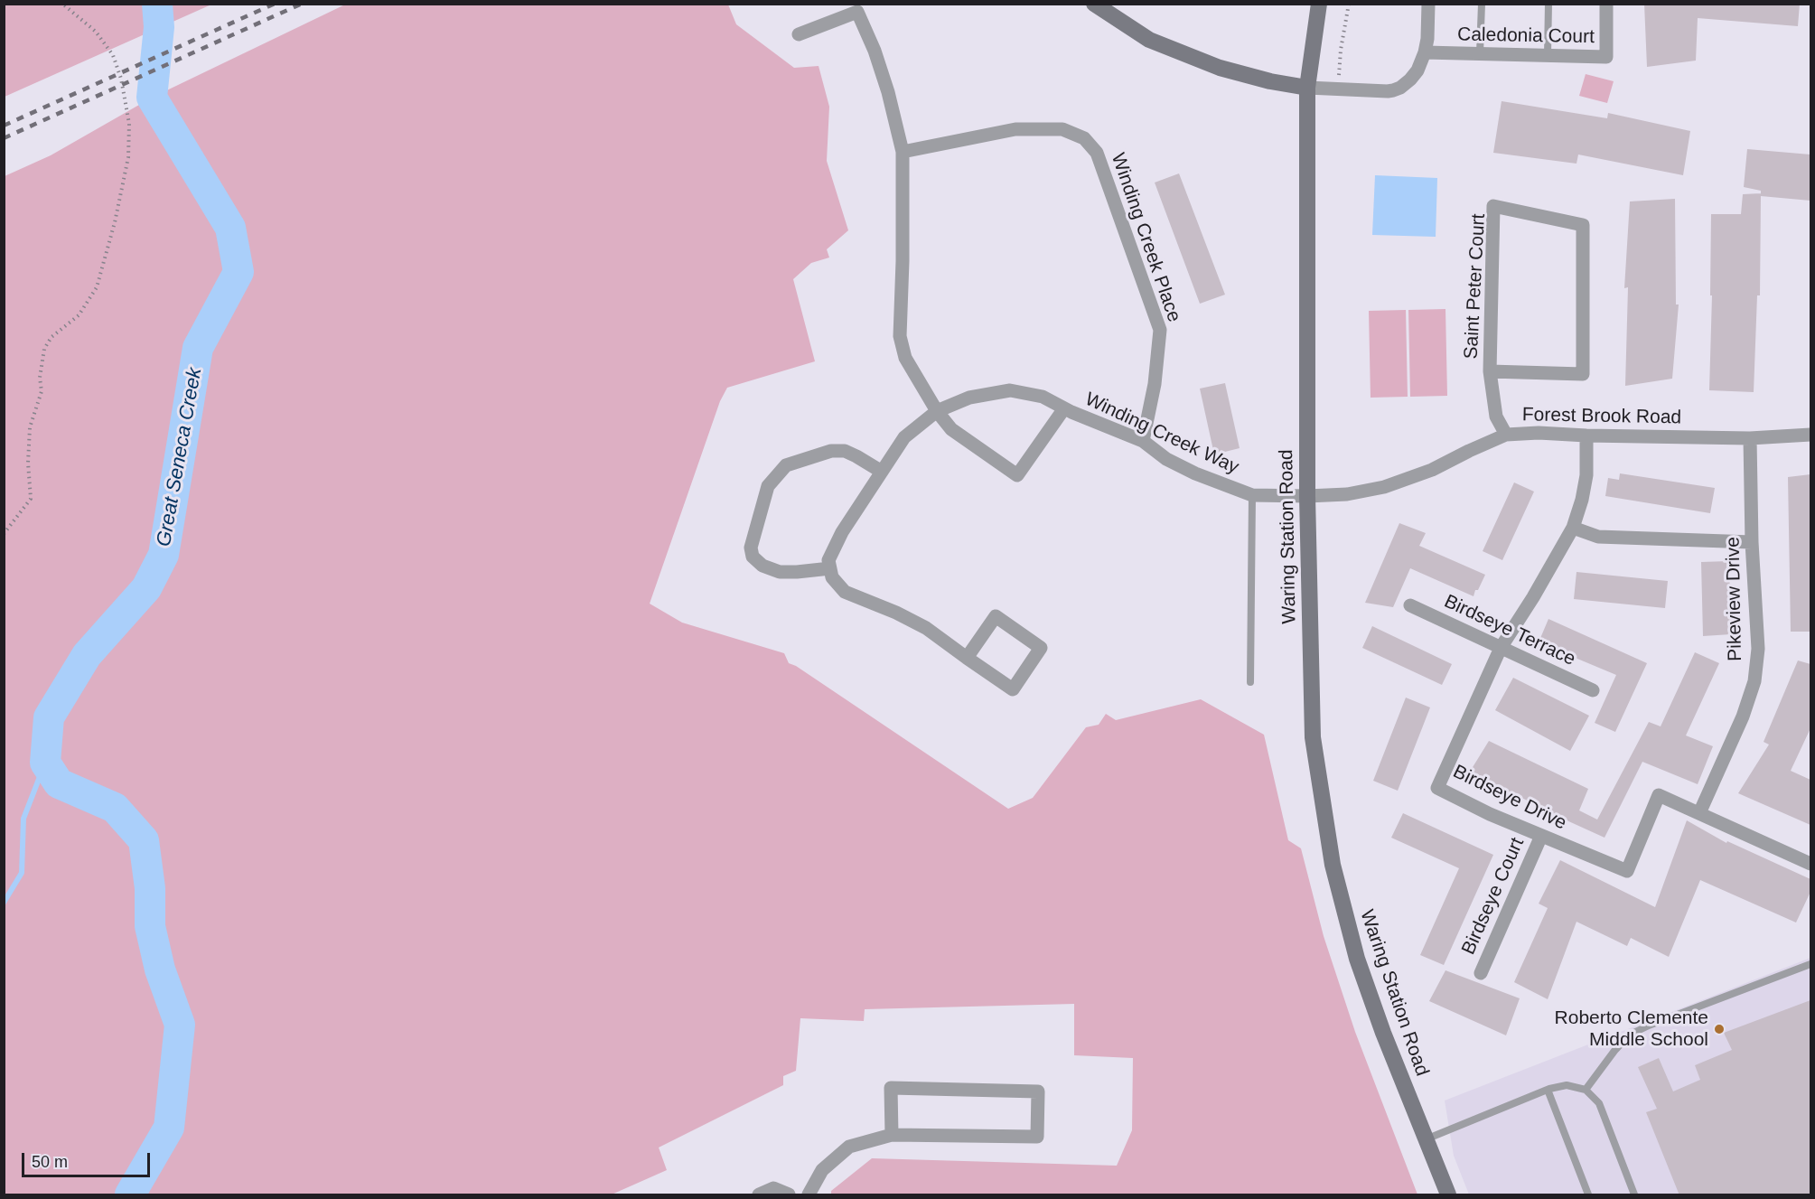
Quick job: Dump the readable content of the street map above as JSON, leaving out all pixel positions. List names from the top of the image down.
{
  "streets": {
    "street": [
      "Caledonia Court",
      "Winding Creek Place",
      "Saint Peter Court",
      "Forest Brook Road",
      "Winding Creek Way",
      "Waring Station Road",
      "Pikeview Drive",
      "Birdseye Terrace",
      "Birdseye Drive",
      "Birdseye Court"
    ]
  },
  "crossings": [
    ["Winding Creek Place", "Winding Creek Way"],
    ["Saint Peter Court", "Forest Brook Road"],
    ["Forest Brook Road", "Winding Creek Way"],
    ["Forest Brook Road", "Waring Station Road"],
    ["Forest Brook Road", "Pikeview Drive"],
    ["Forest Brook Road", "Birdseye Drive"],
    ["Winding Creek Way", "Waring Station Road"],
    ["Pikeview Drive", "Birdseye Drive"],
    ["Birdseye Terrace", "Birdseye Drive"],
    ["Birdseye Drive", "Birdseye Court"]
  ],
  "water": ["Great Seneca Creek"],
  "places": ["Roberto Clemente Middle School"],
  "scale_bar": "50 m"
}
